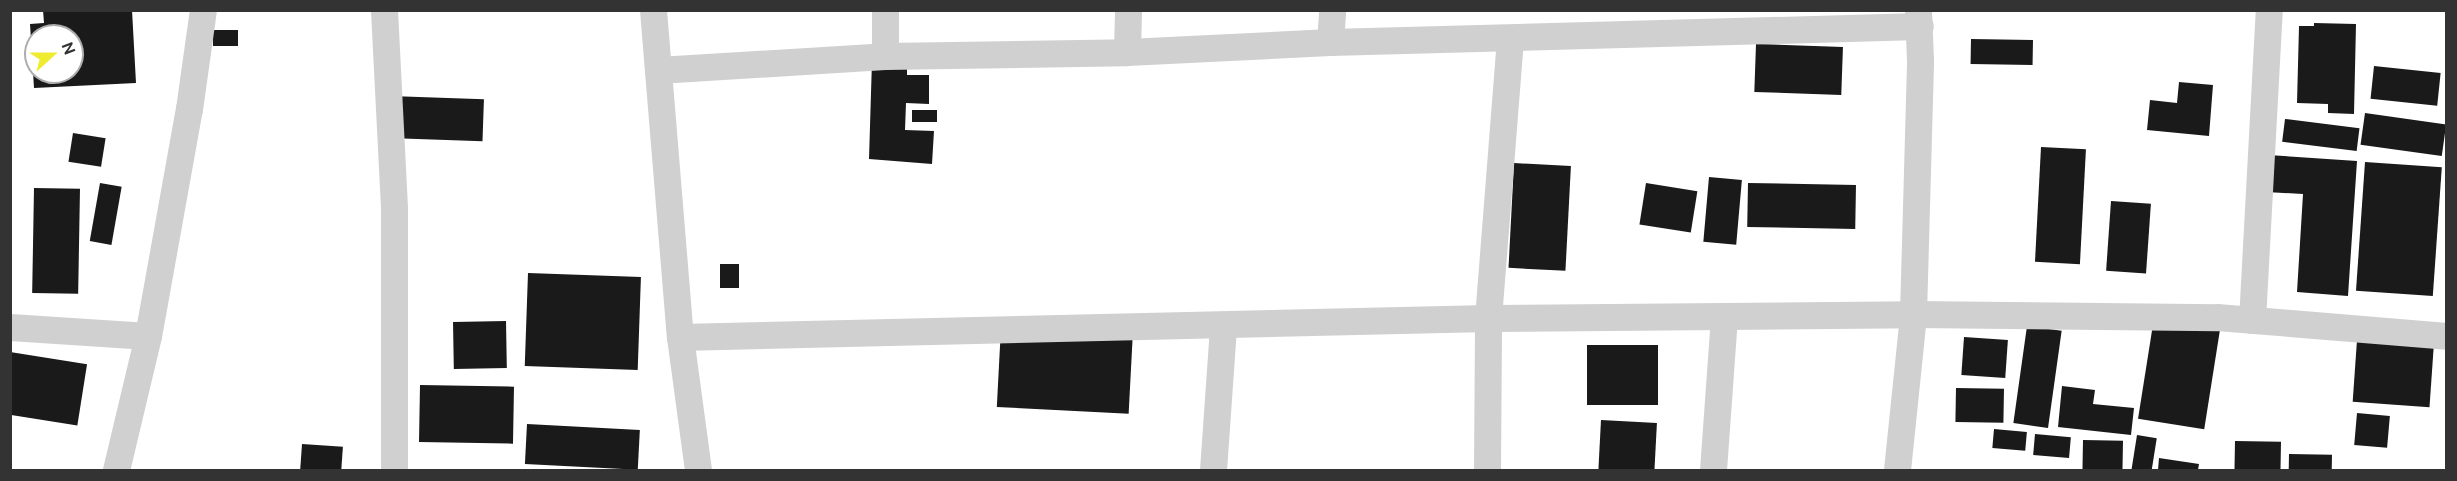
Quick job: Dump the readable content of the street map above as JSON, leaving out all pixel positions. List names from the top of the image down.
{
  "north": "right"
}
